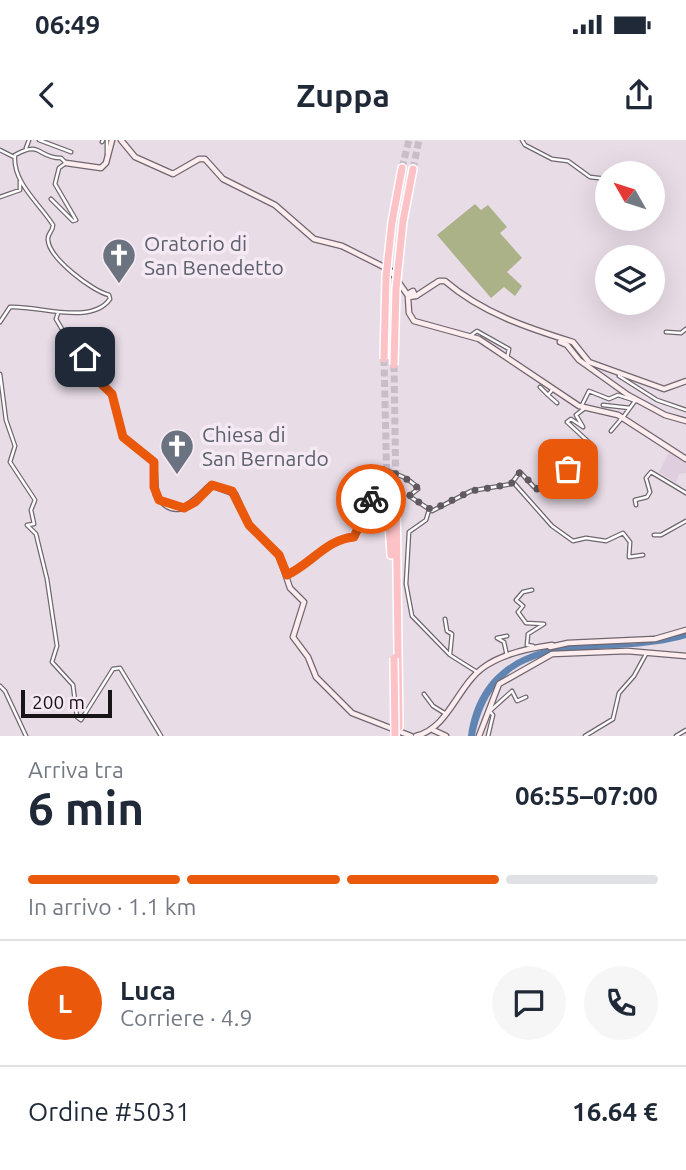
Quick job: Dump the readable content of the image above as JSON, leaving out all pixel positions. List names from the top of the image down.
{
  "places": {
    "church": ["Oratorio di San Benedetto", "Chiesa di San Bernardo"]
  },
  "scale_bar": "200 m",
  "north": "top left",
  "page": {
    "status": "06:49",
    "header": "Zuppa",
    "scale": "200 m",
    "heading": ["6 min", "Arriva tra", "06:55–07:00"],
    "panel": [
      "Luca",
      "Corriere · 4.9",
      "Ordine #5031",
      "16.64 €"
    ],
    "bar": "In arrivo · 1.1 km",
    "round": "L"
  }
}
